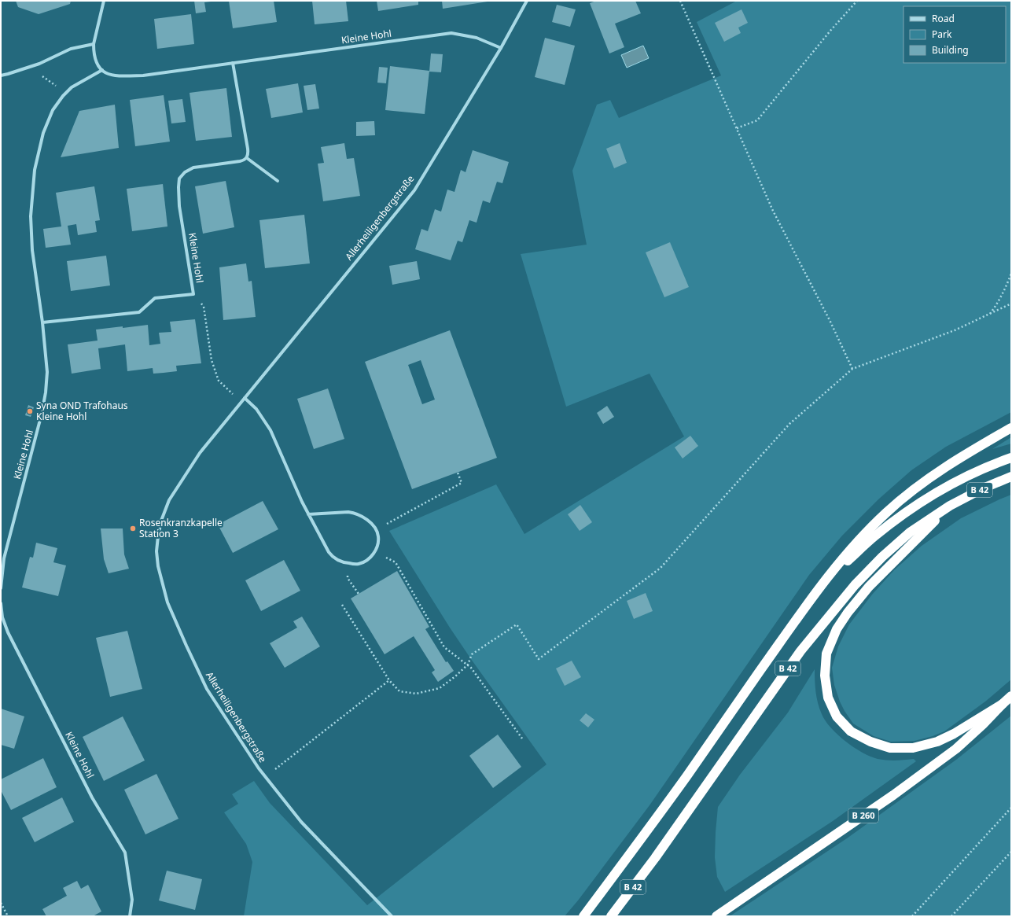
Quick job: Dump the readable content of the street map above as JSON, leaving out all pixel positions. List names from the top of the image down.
{
  "streets": {
    "highway": ["B 42", "B 260"],
    "street": ["Kleine Hohl", "Allerheiligenbergstraße"]
  },
  "crossings": [
    ["Kleine Hohl", "Allerheiligenbergstraße"],
    ["B 42", "B 260"]
  ],
  "places": ["Syna OND Trafohaus Kleine Hohl", "Rosenkranzkapelle Station 3"],
  "legend": ["Road", "Park", "Building"]
}
